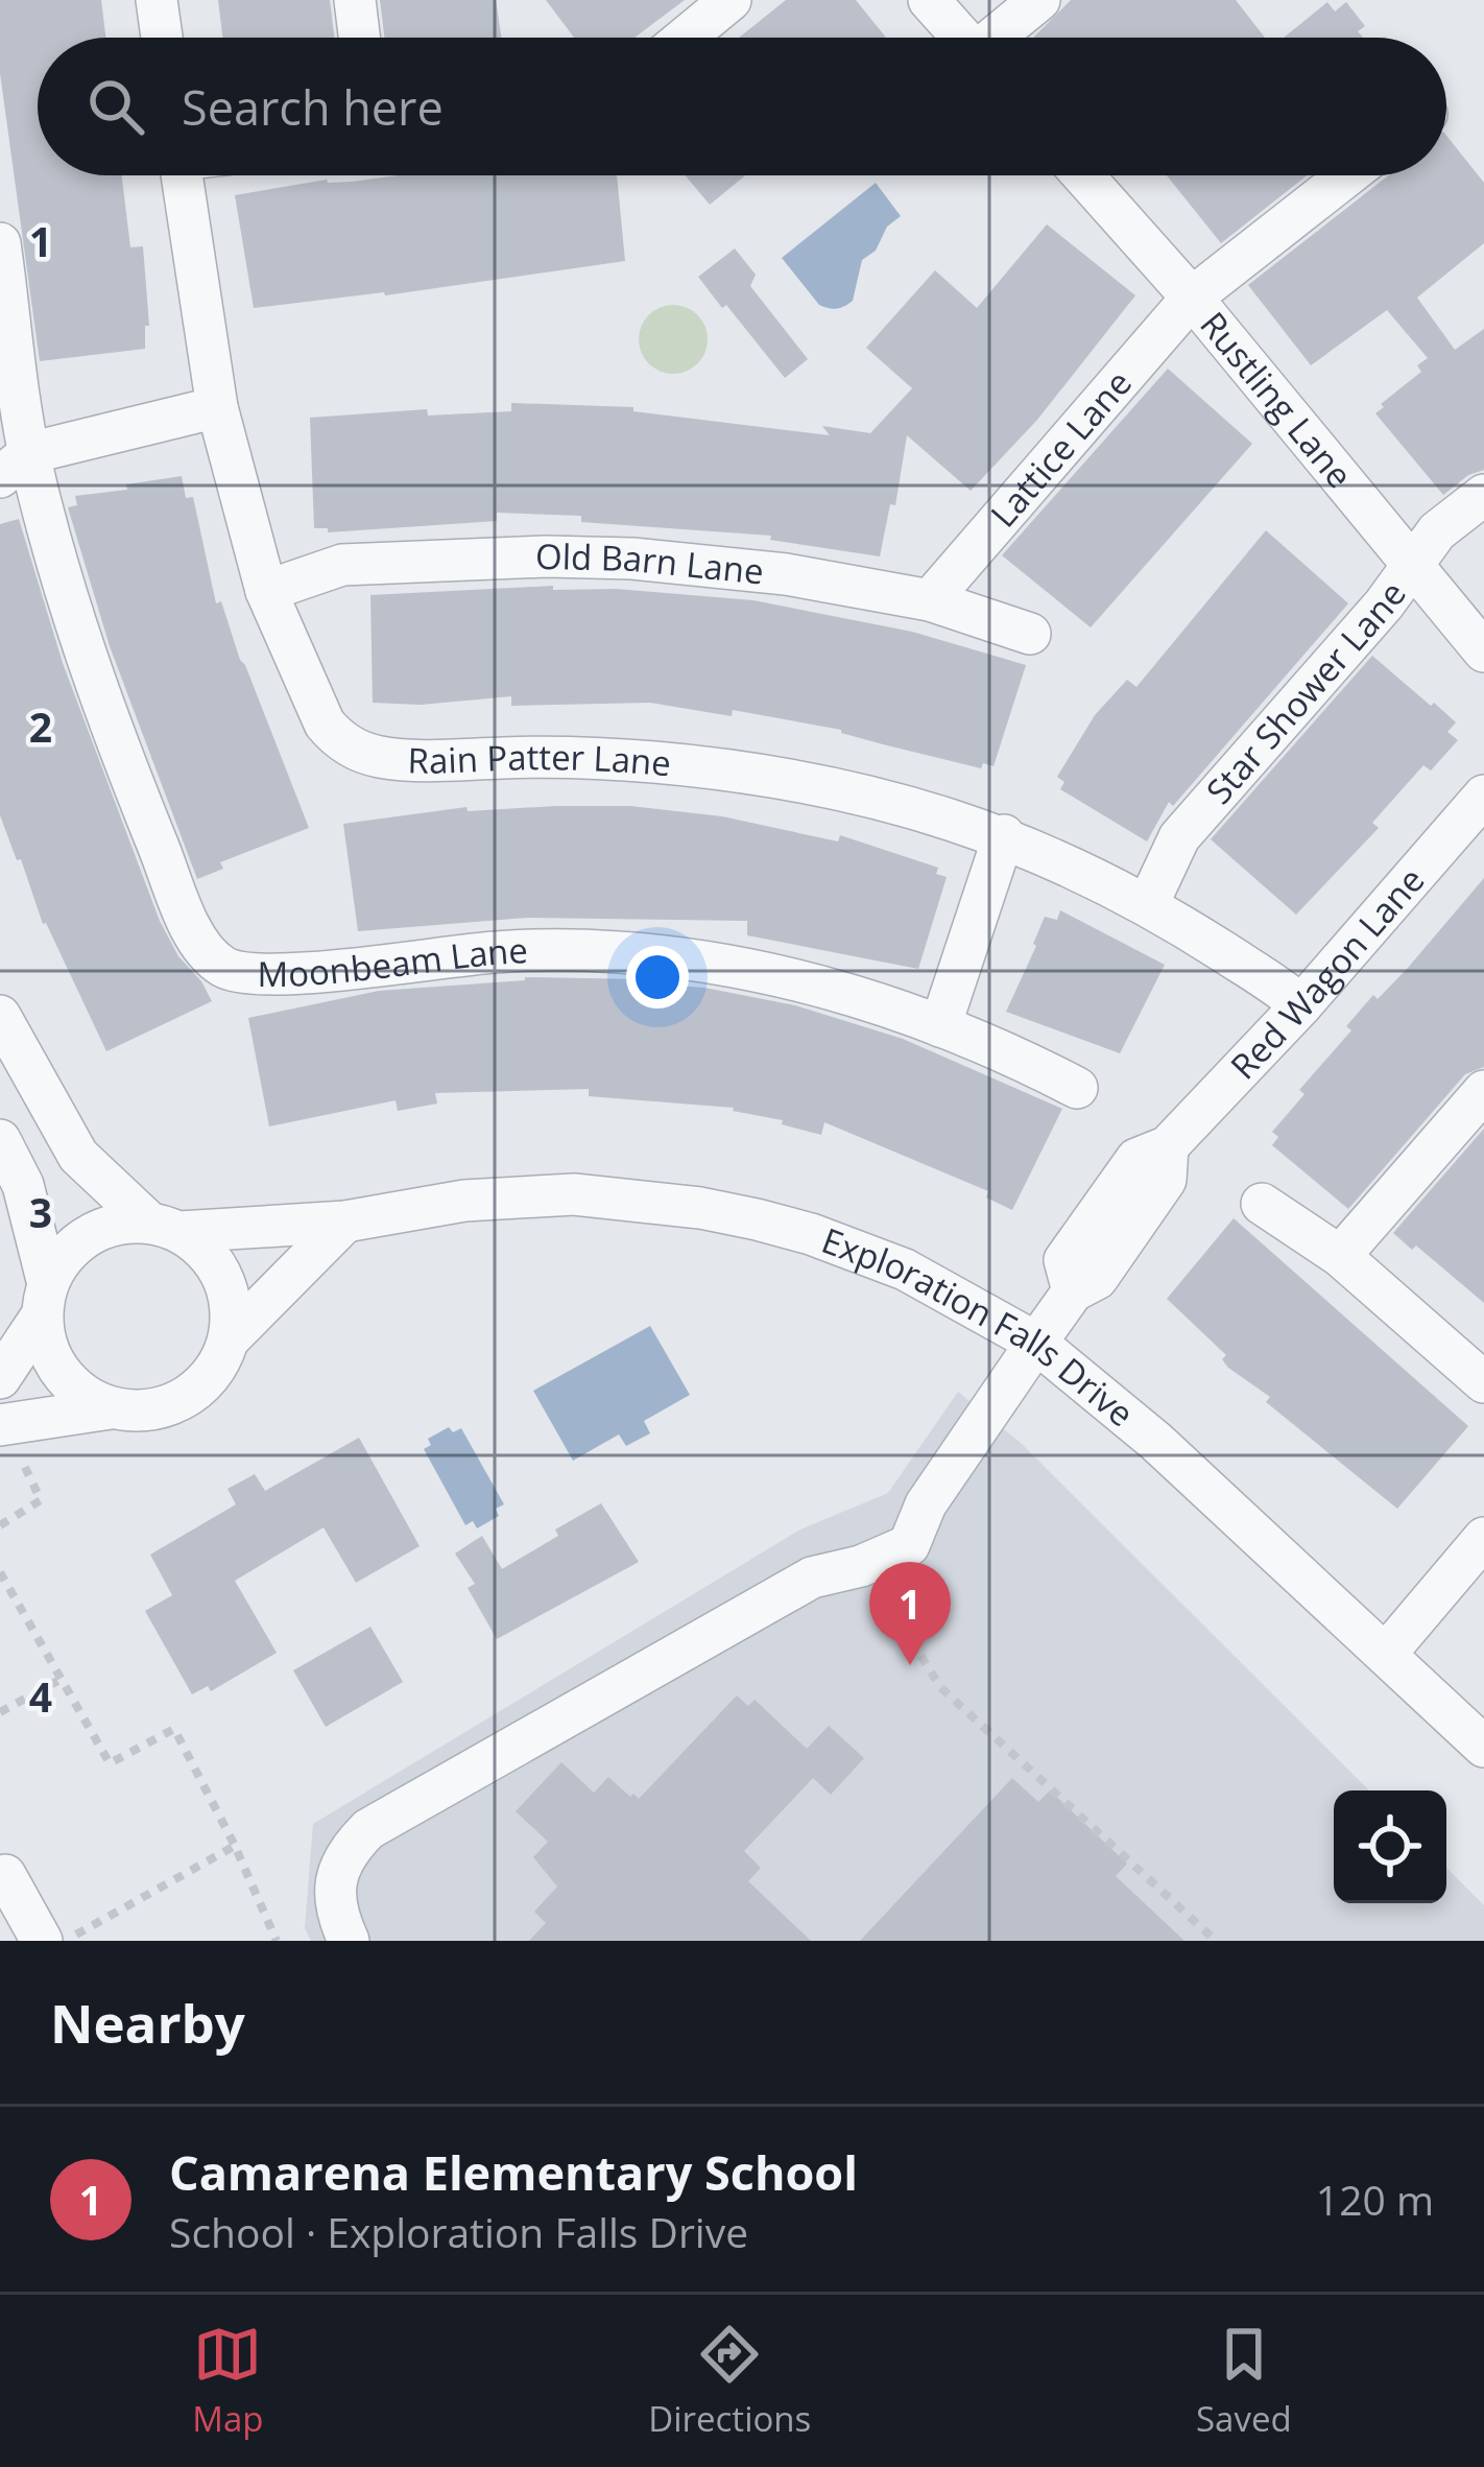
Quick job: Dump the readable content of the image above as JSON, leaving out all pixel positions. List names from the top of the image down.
{
  "streets": {
    "street": [
      "Rustling Lane",
      "Lattice Lane",
      "Old Barn Lane",
      "Star Shower Lane",
      "Rain Patter Lane",
      "Moonbeam Lane",
      "Red Wagon Lane",
      "Exploration Falls Drive"
    ]
  },
  "crossings": [
    ["Rustling Lane", "Lattice Lane"],
    ["Rustling Lane", "Star Shower Lane"],
    ["Lattice Lane", "Old Barn Lane"],
    ["Old Barn Lane", "Rain Patter Lane"],
    ["Star Shower Lane", "Rain Patter Lane"],
    ["Rain Patter Lane", "Red Wagon Lane"],
    ["Red Wagon Lane", "Exploration Falls Drive"]
  ],
  "page": {
    "search": "Search here",
    "pins": "1",
    "heading": "Nearby",
    "list": [
      {
        "mark": "1",
        "name": "Camarena Elementary School",
        "note": "School · Exploration Falls Drive",
        "value": "120 m"
      }
    ],
    "nav": ["Map", "Directions", "Saved"]
  },
  "grid": {
    "rows": [
      "1",
      "2",
      "3",
      "4"
    ]
  }
}
